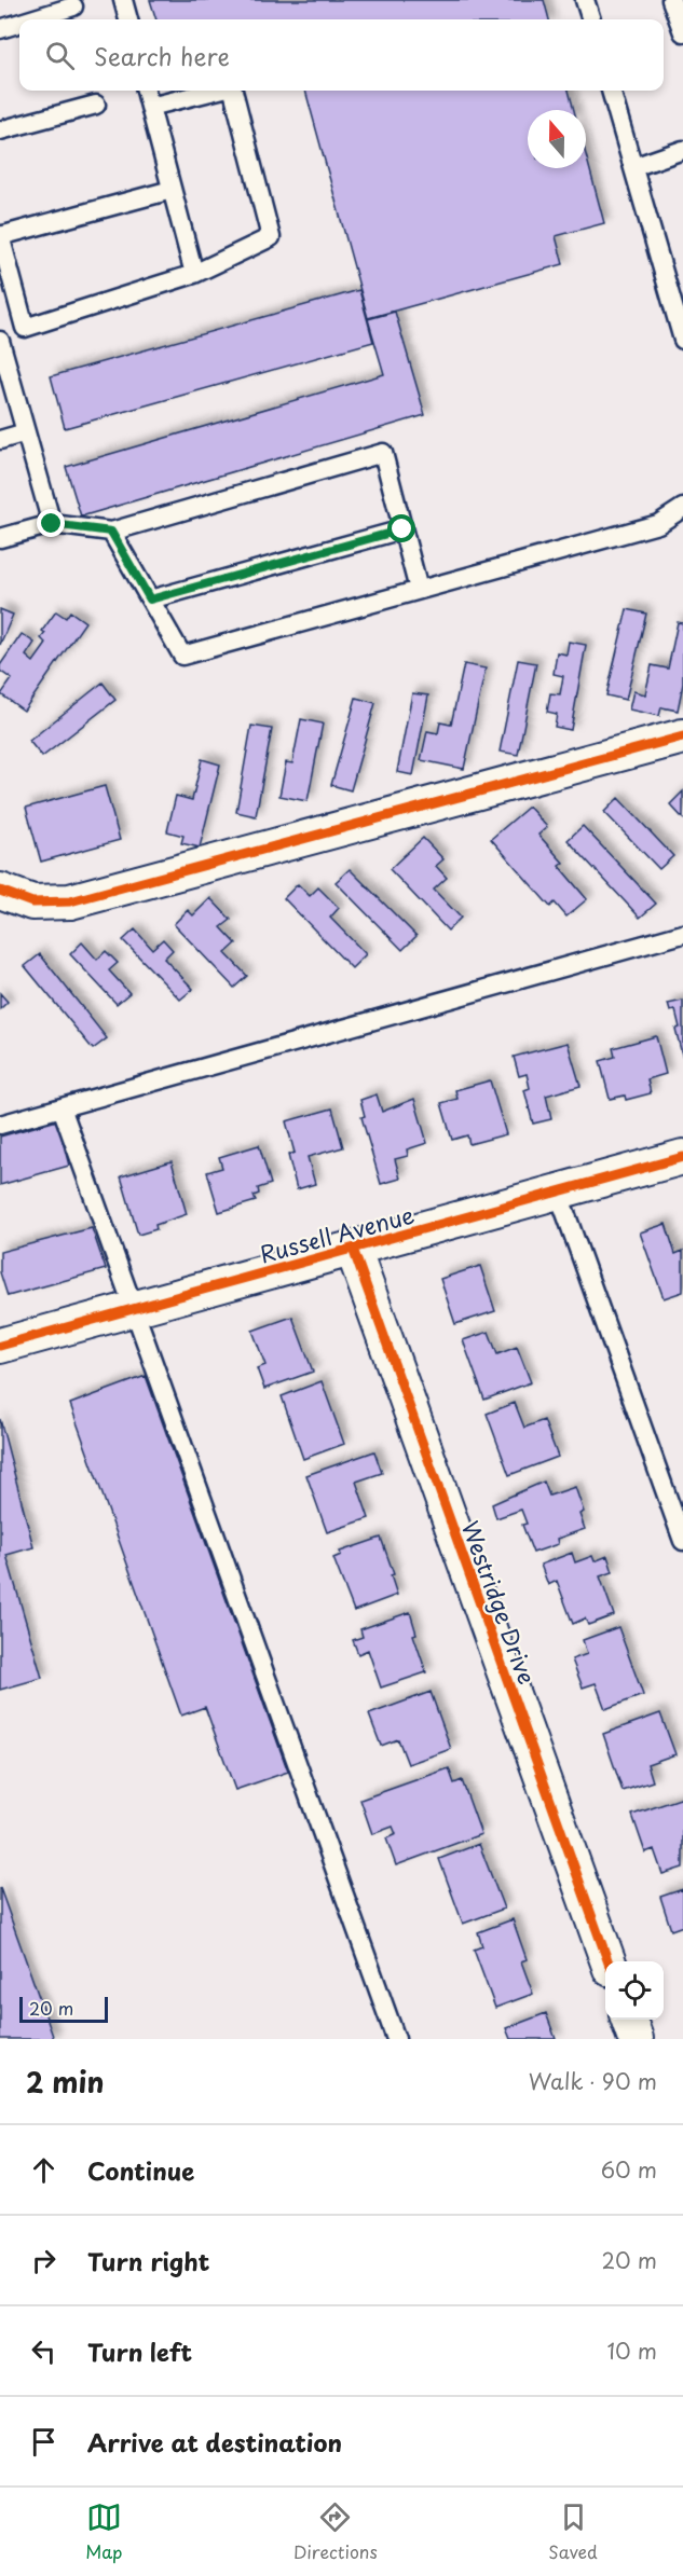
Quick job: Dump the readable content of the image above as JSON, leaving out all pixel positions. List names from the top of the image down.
{
  "streets": {
    "street": ["Russell Avenue", "Westridge Drive"]
  },
  "crossings": [
    ["Russell Avenue", "Westridge Drive"]
  ],
  "scale_bar": "20 m",
  "north": "top",
  "page": {
    "search": "Search here",
    "scale": "20 m",
    "heading": ["2 min", "Walk · 90 m"],
    "list": [
      ["Continue", "60 m"],
      ["Turn right", "20 m"],
      ["Turn left", "10 m"],
      "Arrive at destination"
    ],
    "nav": ["Map", "Directions", "Saved"]
  }
}
